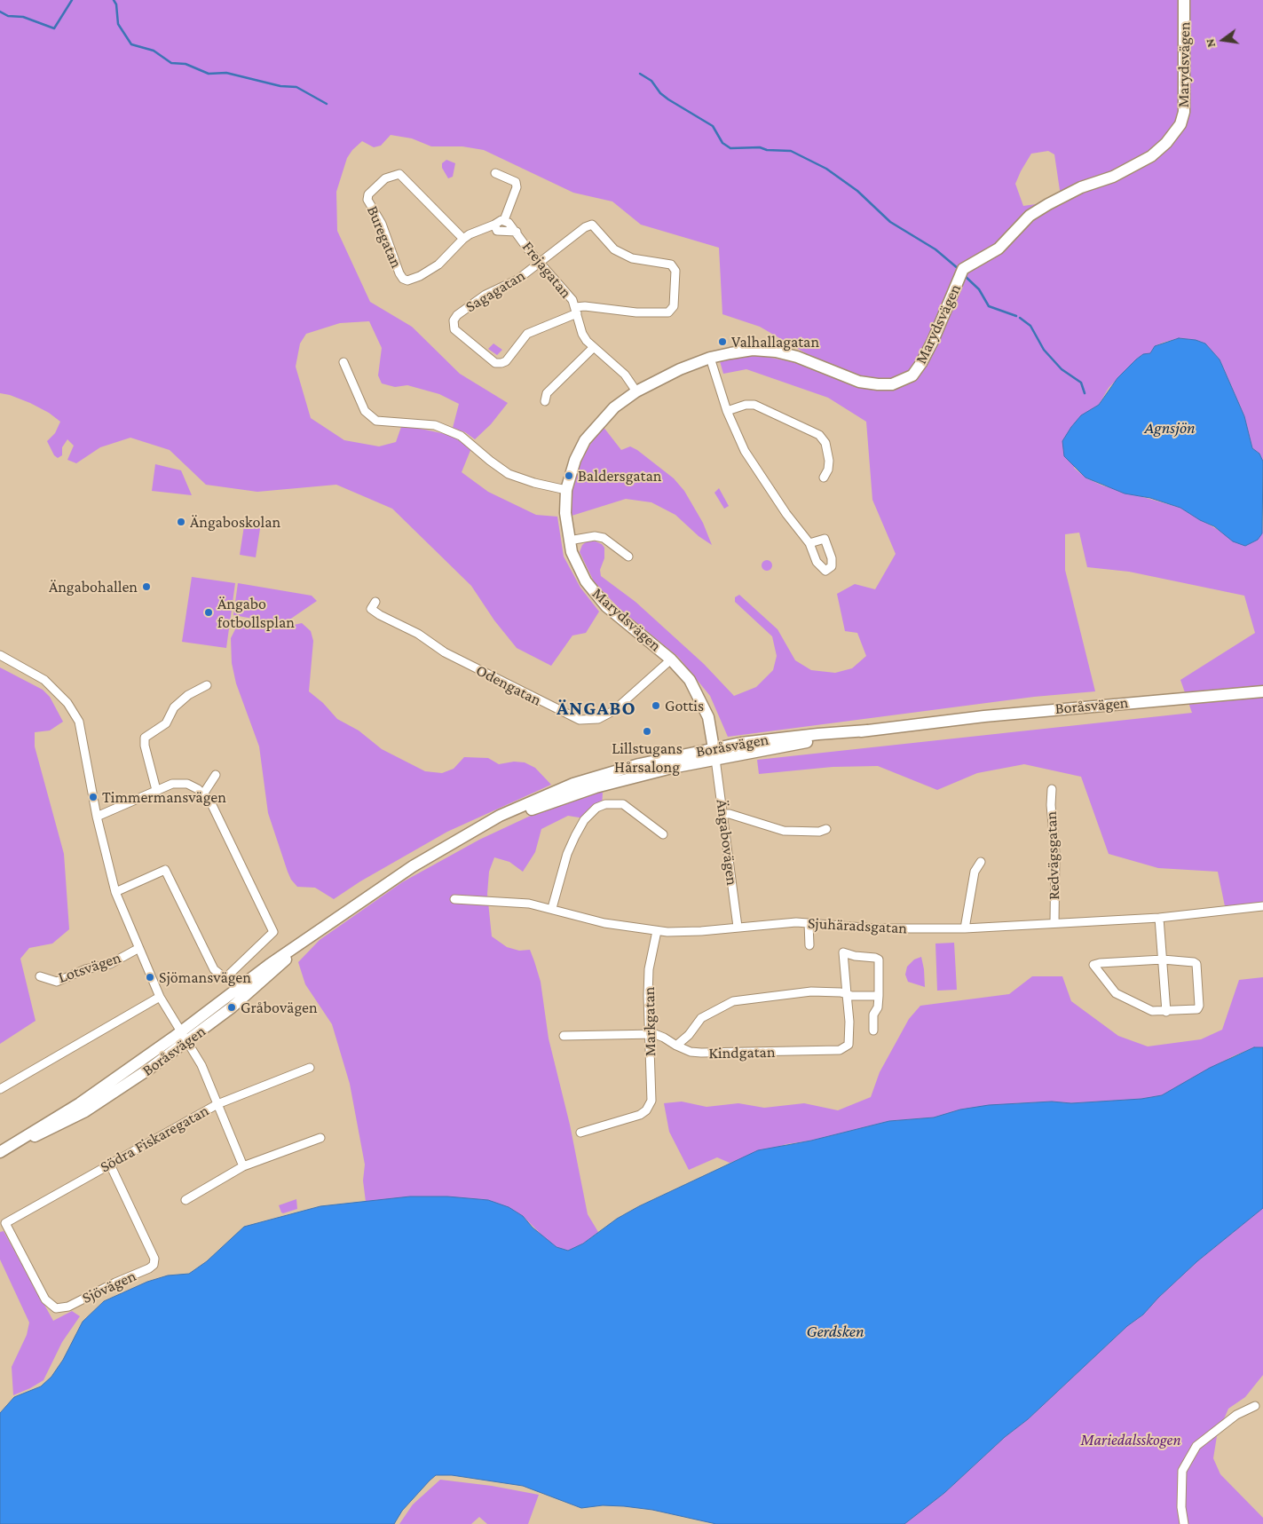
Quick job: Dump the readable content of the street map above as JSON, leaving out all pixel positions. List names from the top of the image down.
{
  "streets": {
    "main road": ["Marydsvägen", "Boråsvägen"],
    "street": [
      "Buregatan",
      "Frejagatan",
      "Sagagatan",
      "Odengatan",
      "Ängabovägen",
      "Redvägsgatan",
      "Sjuhäradsgatan",
      "Lotsvägen",
      "Markgatan",
      "Kindgatan",
      "Södra Fiskaregatan",
      "Sjövägen"
    ]
  },
  "crossings": [
    ["Marydsvägen", "Frejagatan"],
    ["Marydsvägen", "Odengatan"],
    ["Marydsvägen", "Boråsvägen"],
    ["Marydsvägen", "Ängabovägen"],
    ["Buregatan", "Frejagatan"],
    ["Frejagatan", "Sagagatan"],
    ["Boråsvägen", "Ängabovägen"],
    ["Ängabovägen", "Sjuhäradsgatan"],
    ["Redvägsgatan", "Sjuhäradsgatan"],
    ["Sjuhäradsgatan", "Markgatan"],
    ["Markgatan", "Kindgatan"],
    ["Södra Fiskaregatan", "Sjövägen"]
  ],
  "districts": ["ÄNGABO"],
  "water": ["Agnsjön", "Gerdsken"],
  "parks": ["Mariedalsskogen"],
  "places": [
    "Valhallagatan",
    "Baldersgatan",
    "Ängaboskolan",
    "Ängabohallen",
    "Ängabo fotbollsplan",
    "Gottis",
    "Lillstugans Hårsalong",
    "Timmermansvägen",
    "Sjömansvägen",
    "Gråbovägen"
  ],
  "north": "left"
}
